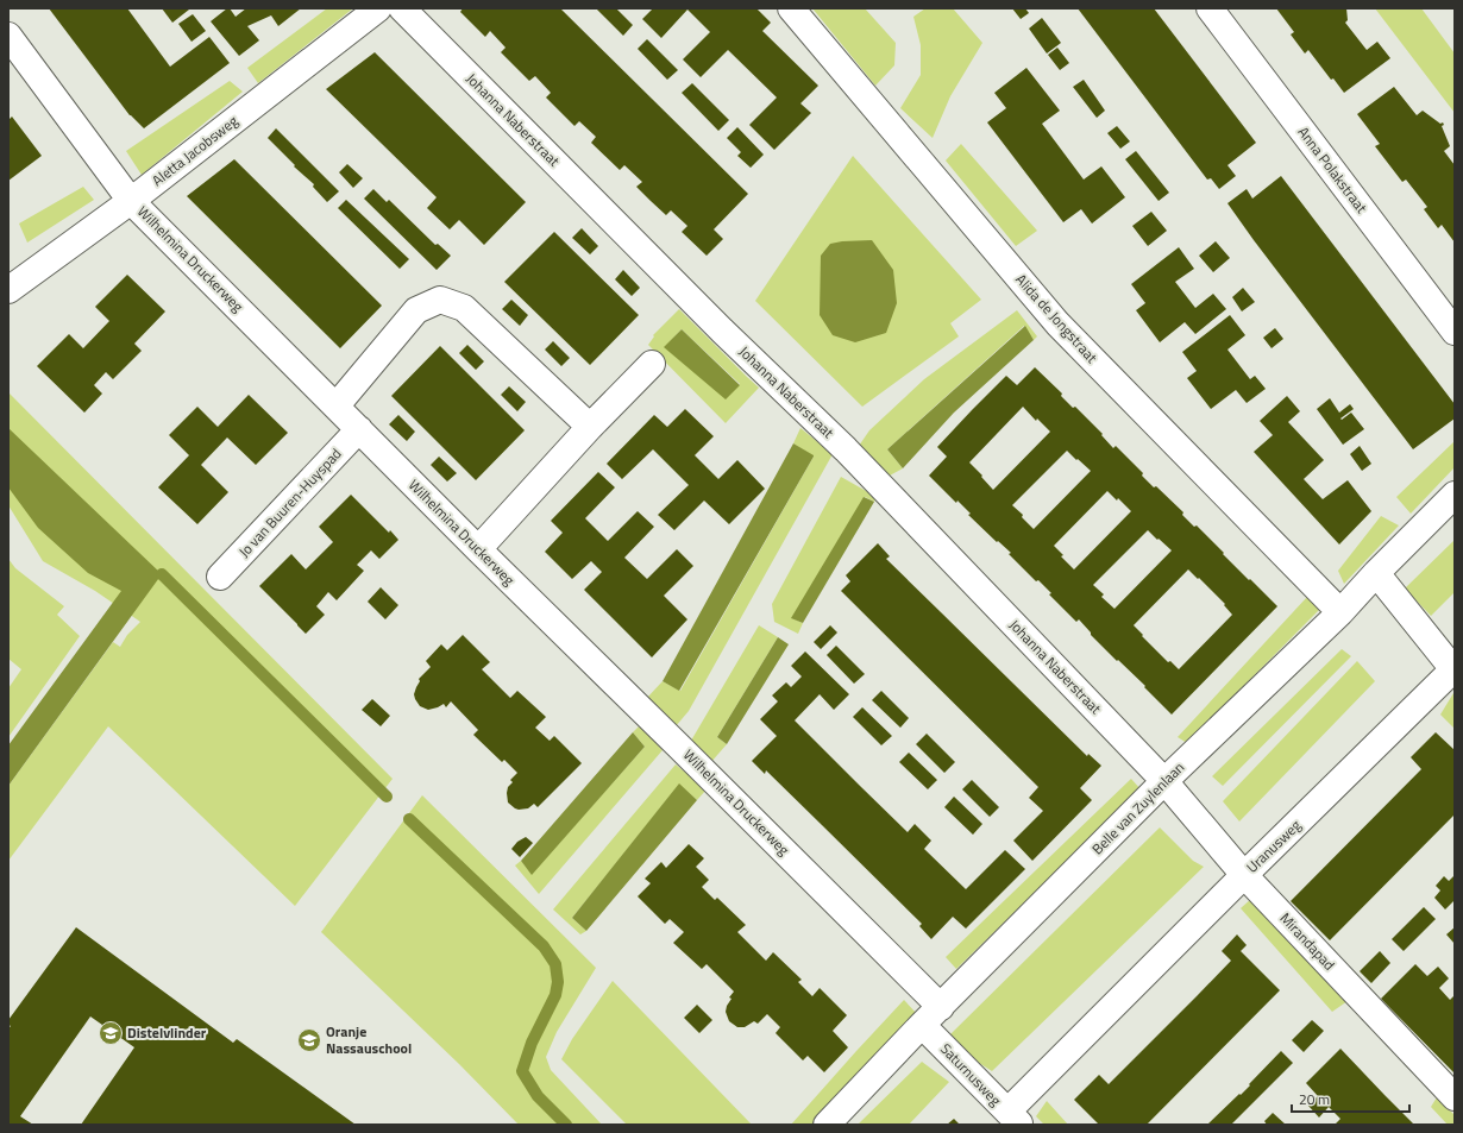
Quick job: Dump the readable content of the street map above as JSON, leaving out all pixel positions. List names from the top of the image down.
{
  "streets": {
    "street": [
      "Johanna Naberstraat",
      "Aletta Jacobsweg",
      "Anna Polakstraat",
      "Wilhelmina Druckerweg",
      "Alida de Jongstraat",
      "Jo van Buuren-Huyspad",
      "Belle van Zuylenlaan",
      "Uranusweg",
      "Mirandapad",
      "Saturnusweg"
    ]
  },
  "crossings": [
    ["Johanna Naberstraat", "Belle van Zuylenlaan"],
    ["Johanna Naberstraat", "Mirandapad"],
    ["Aletta Jacobsweg", "Wilhelmina Druckerweg"],
    ["Wilhelmina Druckerweg", "Jo van Buuren-Huyspad"],
    ["Wilhelmina Druckerweg", "Belle van Zuylenlaan"],
    ["Alida de Jongstraat", "Belle van Zuylenlaan"],
    ["Belle van Zuylenlaan", "Uranusweg"],
    ["Belle van Zuylenlaan", "Mirandapad"],
    ["Belle van Zuylenlaan", "Saturnusweg"],
    ["Uranusweg", "Mirandapad"],
    ["Uranusweg", "Saturnusweg"]
  ],
  "places": {
    "school or university": ["Distelvlinder", "Oranje Nassauschool"]
  },
  "scale_bar": "20 m"
}
